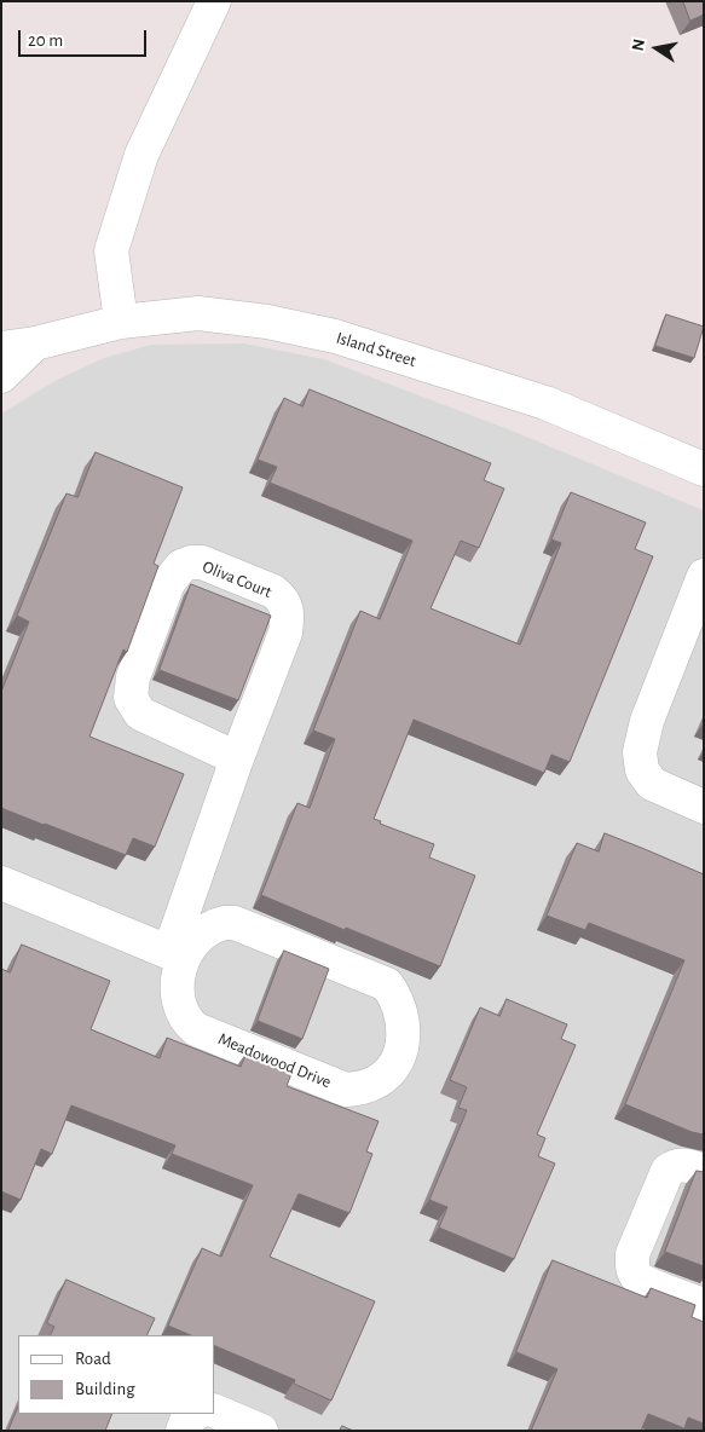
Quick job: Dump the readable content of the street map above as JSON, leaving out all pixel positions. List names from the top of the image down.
{
  "streets": {
    "street": ["Island Street", "Oliva Court", "Meadowood Drive"]
  },
  "crossings": [
    ["Oliva Court", "Meadowood Drive"]
  ],
  "legend": ["Road", "Building"],
  "scale_bar": "20 m",
  "north": "left"
}
